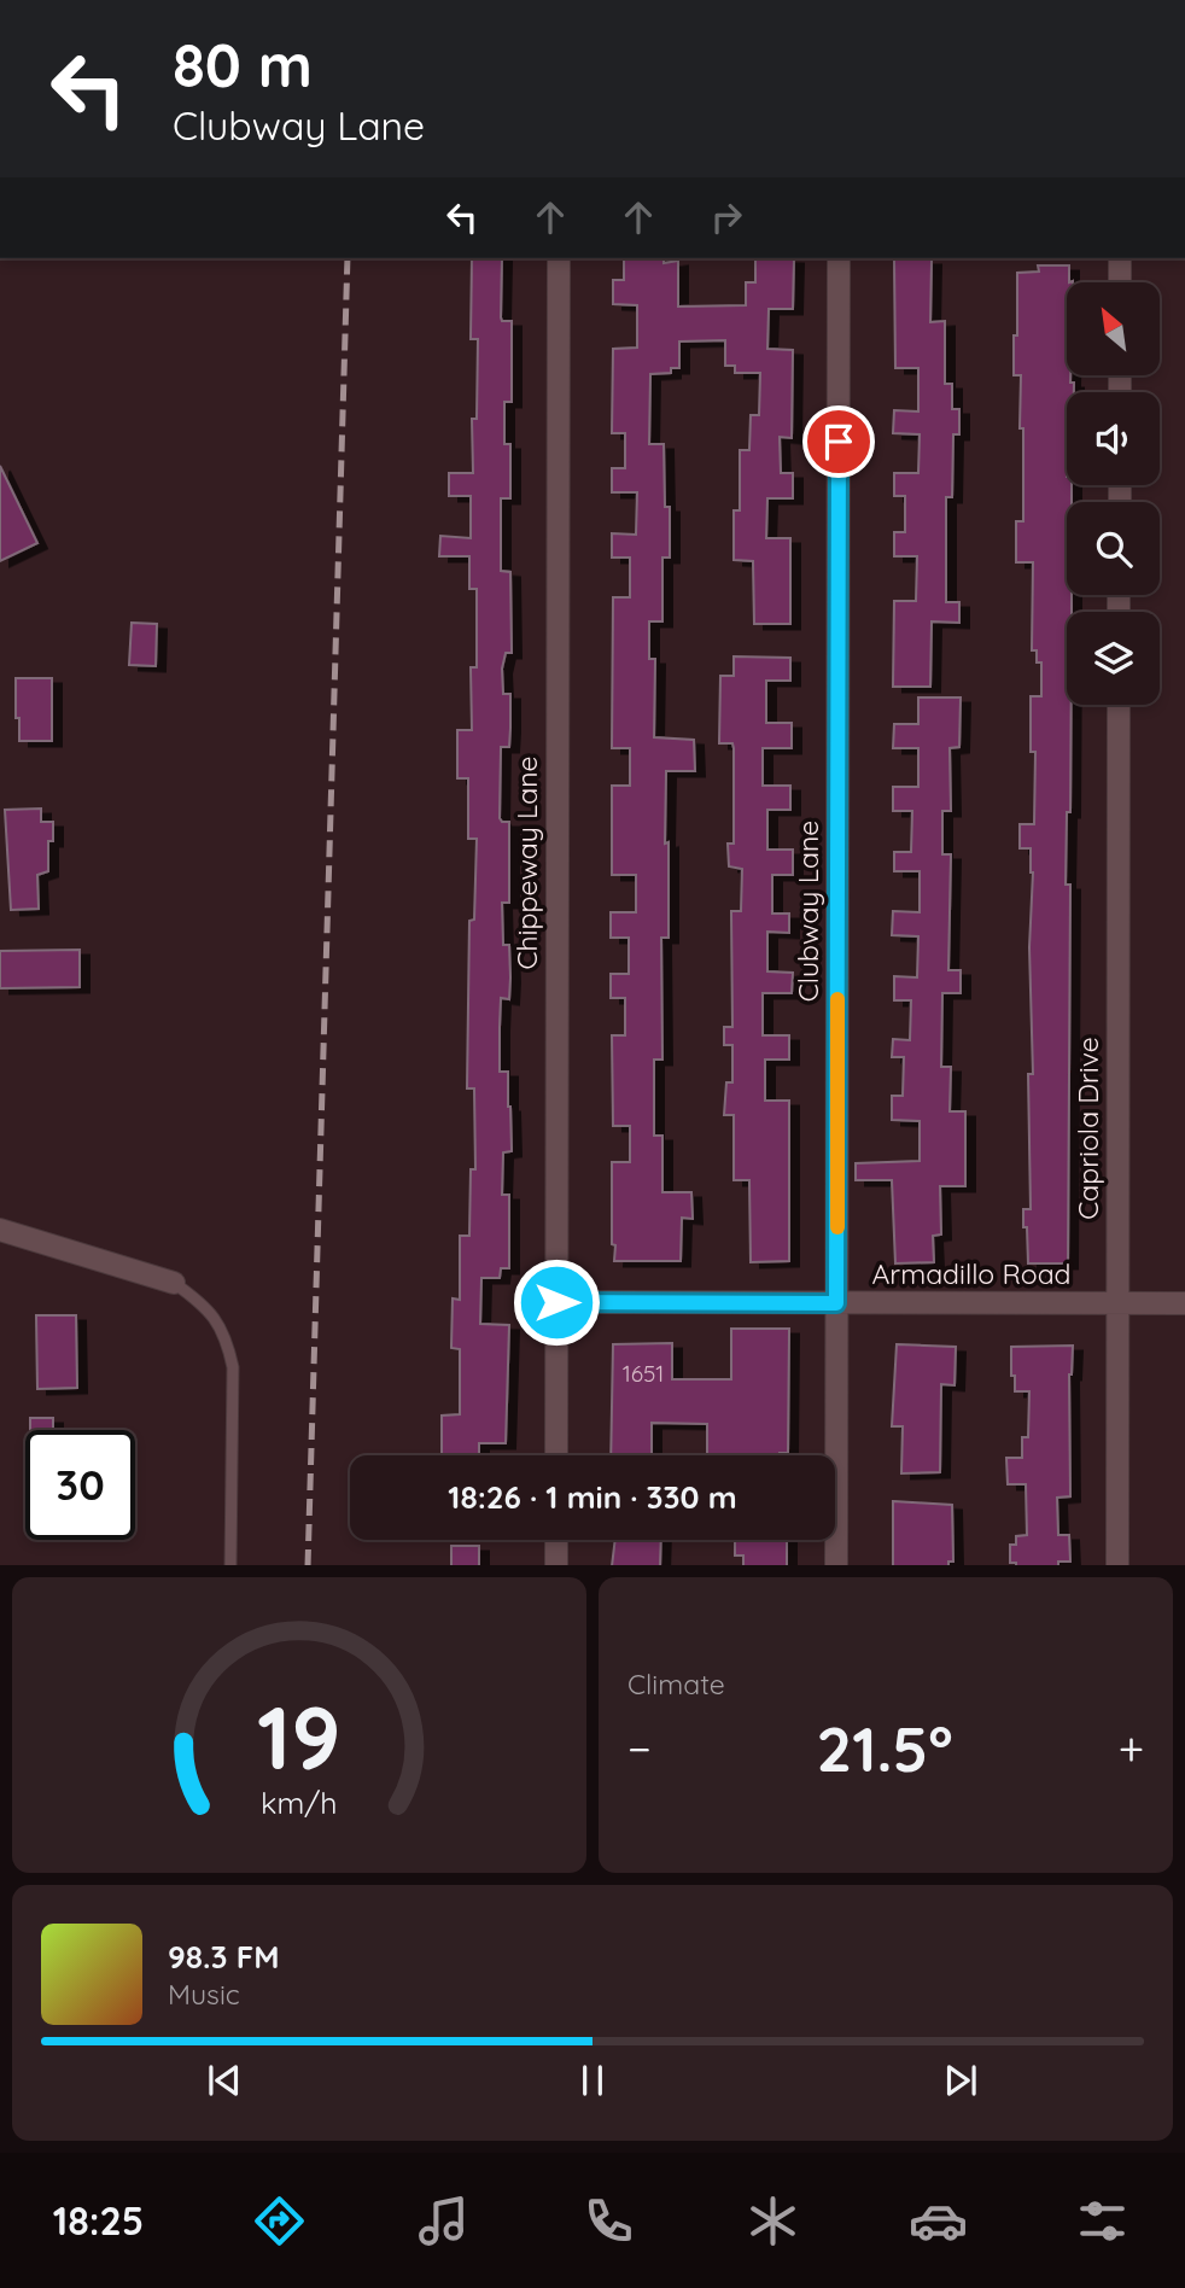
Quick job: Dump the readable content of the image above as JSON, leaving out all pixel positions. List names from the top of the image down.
{
  "streets": {
    "street": [
      "Chippeway Lane",
      "Clubway Lane",
      "Capriola Drive",
      "Armadillo Road"
    ]
  },
  "crossings": [
    ["Chippeway Lane", "Armadillo Road"],
    ["Clubway Lane", "Armadillo Road"],
    ["Capriola Drive", "Armadillo Road"]
  ],
  "house_numbers": ["1651"],
  "north": "top left",
  "page": {
    "turn": ["80 m", "Clubway Lane"],
    "limit": "30",
    "trip": "18:26 · 1 min · 330 m",
    "tile": "Climate",
    "heat": ["−", "21.5°", "+"],
    "song": ["98.3 FM", "Music"],
    "tabs": "18:25",
    "gauge": ["19", "km/h"]
  }
}
